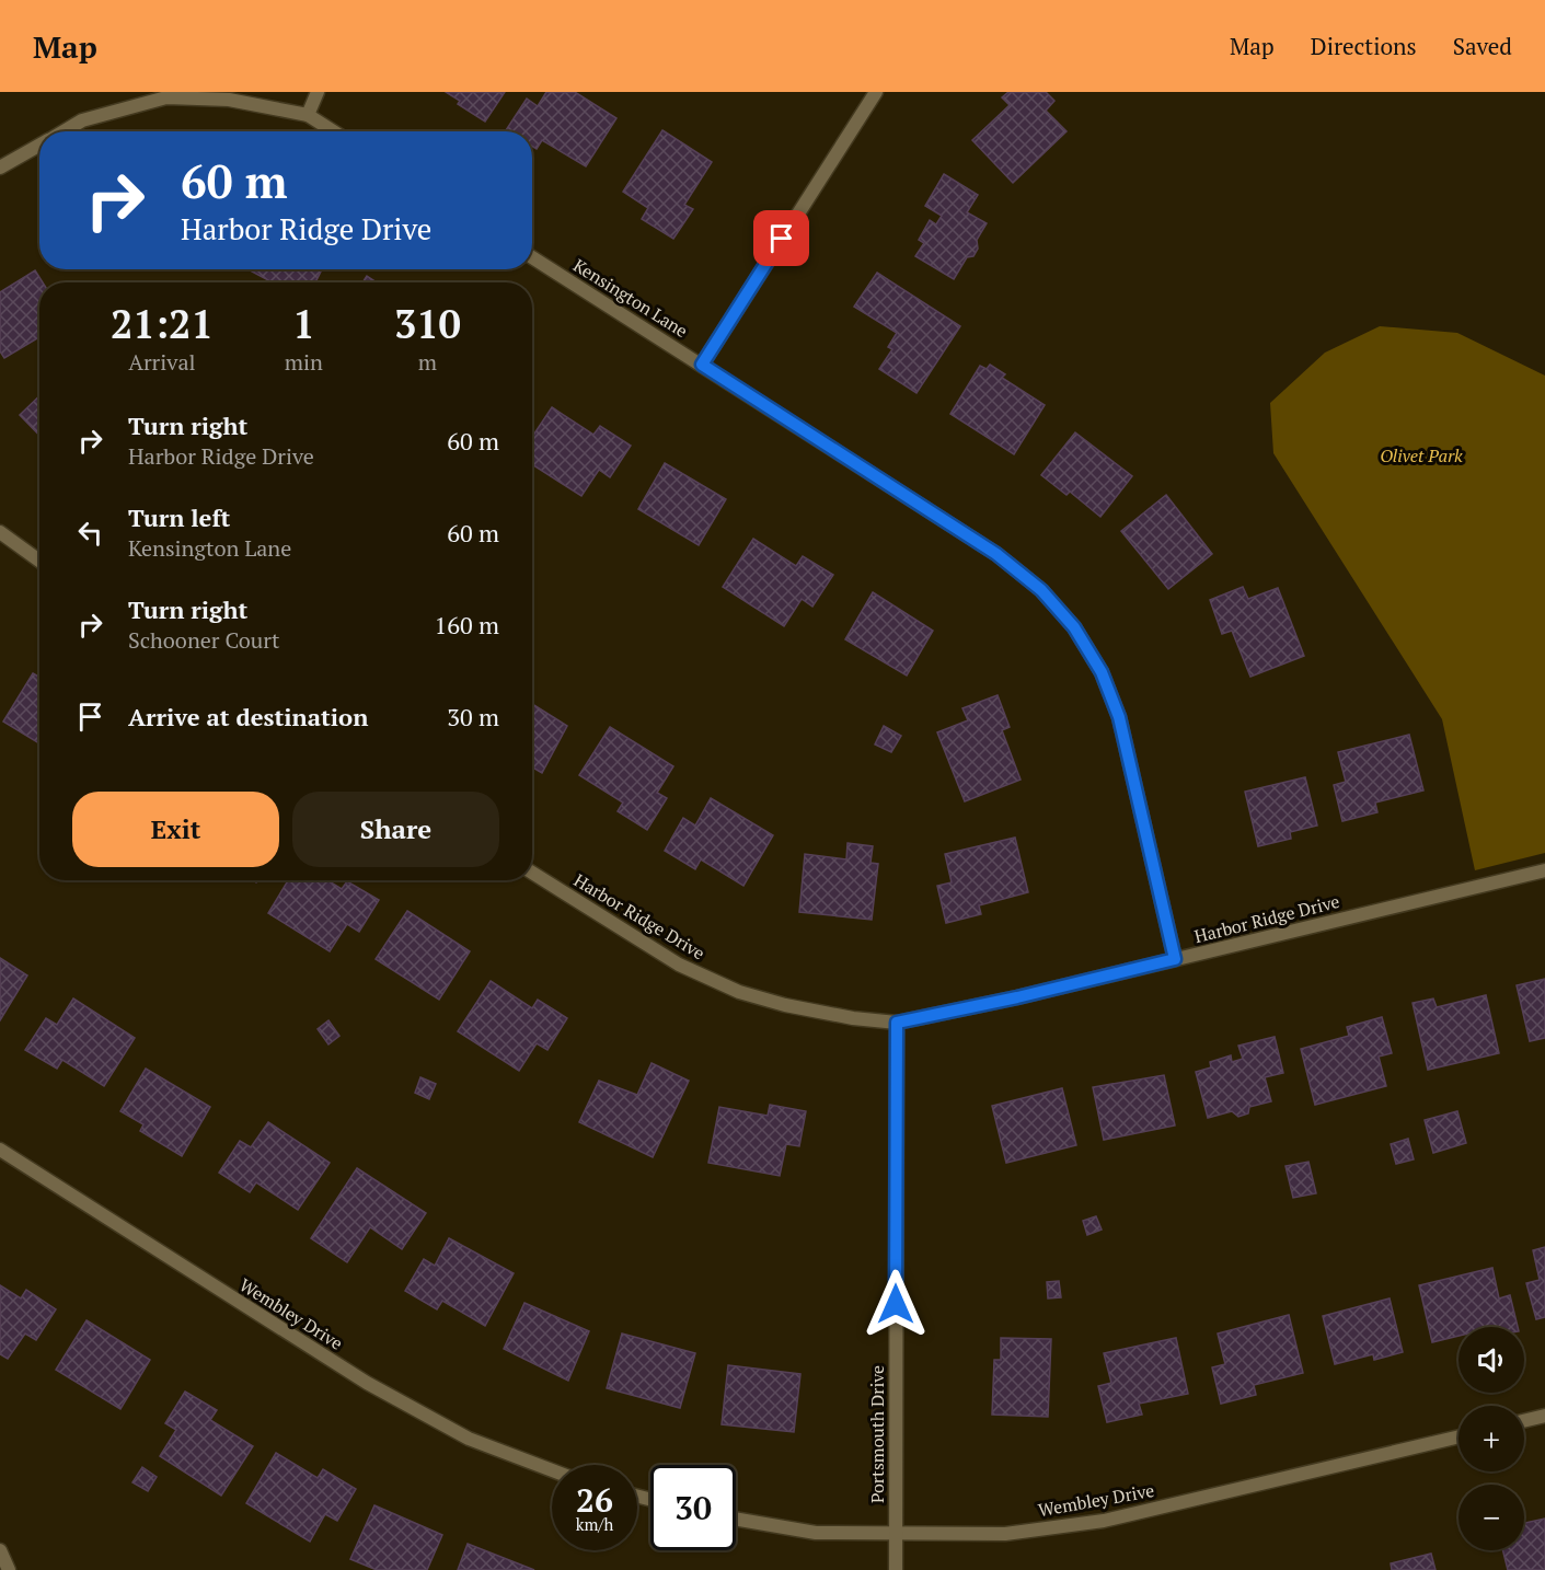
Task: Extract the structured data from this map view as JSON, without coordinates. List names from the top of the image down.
{
  "streets": {
    "street": [
      "Kensington Lane",
      "Harbor Ridge Drive",
      "Wembley Drive",
      "Portsmouth Drive"
    ]
  },
  "crossings": [
    ["Kensington Lane", "Harbor Ridge Drive"],
    ["Harbor Ridge Drive", "Portsmouth Drive"],
    ["Wembley Drive", "Portsmouth Drive"]
  ],
  "parks": ["Olivet Park"],
  "page": {
    "header": "Map",
    "nav": ["Map", "Directions", "Saved"],
    "turn": ["60 m", "Harbor Ridge Drive"],
    "eta": [
      "21:21",
      "Arrival",
      "1",
      "min",
      "310",
      "m"
    ],
    "list": [
      {
        "name": "Turn right",
        "note": "Harbor Ridge Drive",
        "value": "60 m"
      },
      {
        "name": "Turn left",
        "note": "Kensington Lane",
        "value": "60 m"
      },
      {
        "name": "Turn right",
        "note": "Schooner Court",
        "value": "160 m"
      },
      {
        "name": "Arrive at destination",
        "value": "30 m"
      }
    ],
    "buttons": ["Exit", "Share"],
    "map_buttons": ["+", "−"],
    "speed": "26 km/h",
    "limit": "30"
  }
}
